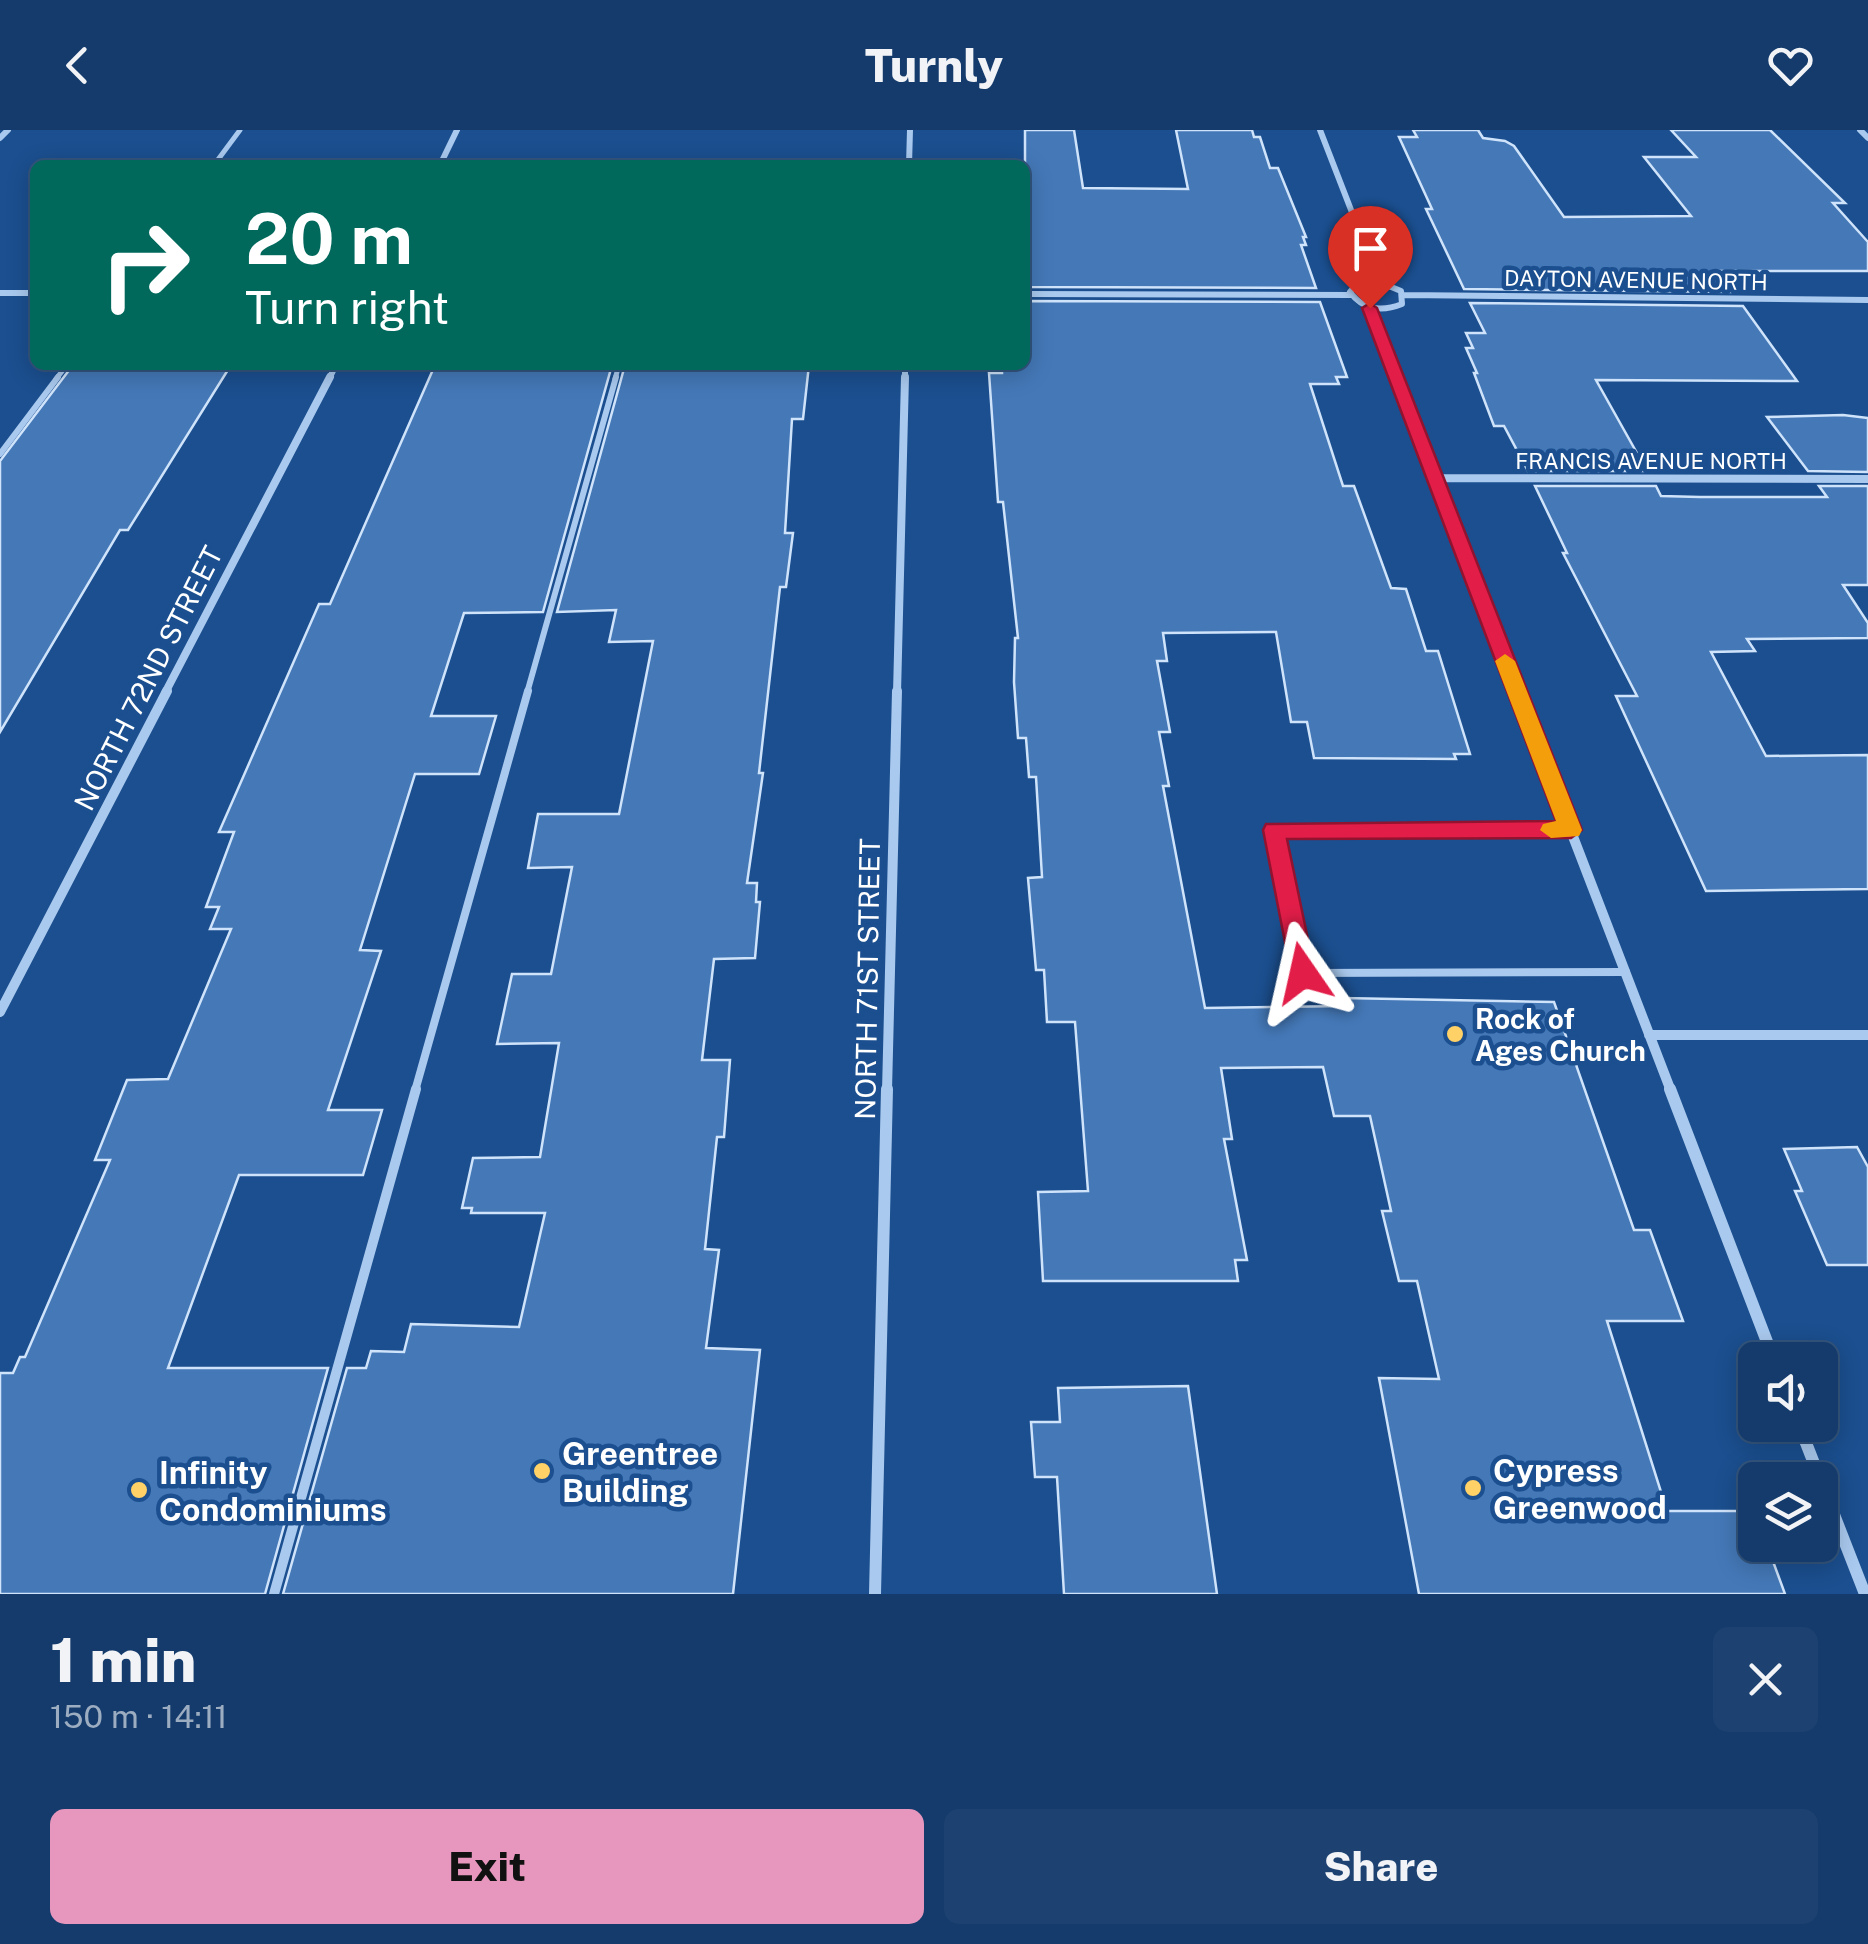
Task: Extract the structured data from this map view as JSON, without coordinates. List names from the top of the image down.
{
  "streets": {
    "street": [
      "DAYTON AVENUE NORTH",
      "FRANCIS AVENUE NORTH",
      "NORTH 72ND STREET",
      "NORTH 71ST STREET"
    ]
  },
  "places": [
    "Rock of Ages Church",
    "Greentree Building",
    "Cypress Greenwood",
    "Infinity Condominiums"
  ],
  "page": {
    "header": "Turnly",
    "turn": ["20 m", "Turn right"],
    "heading": ["1 min", "150 m · 14:11"],
    "buttons": ["Exit", "Share"]
  }
}
